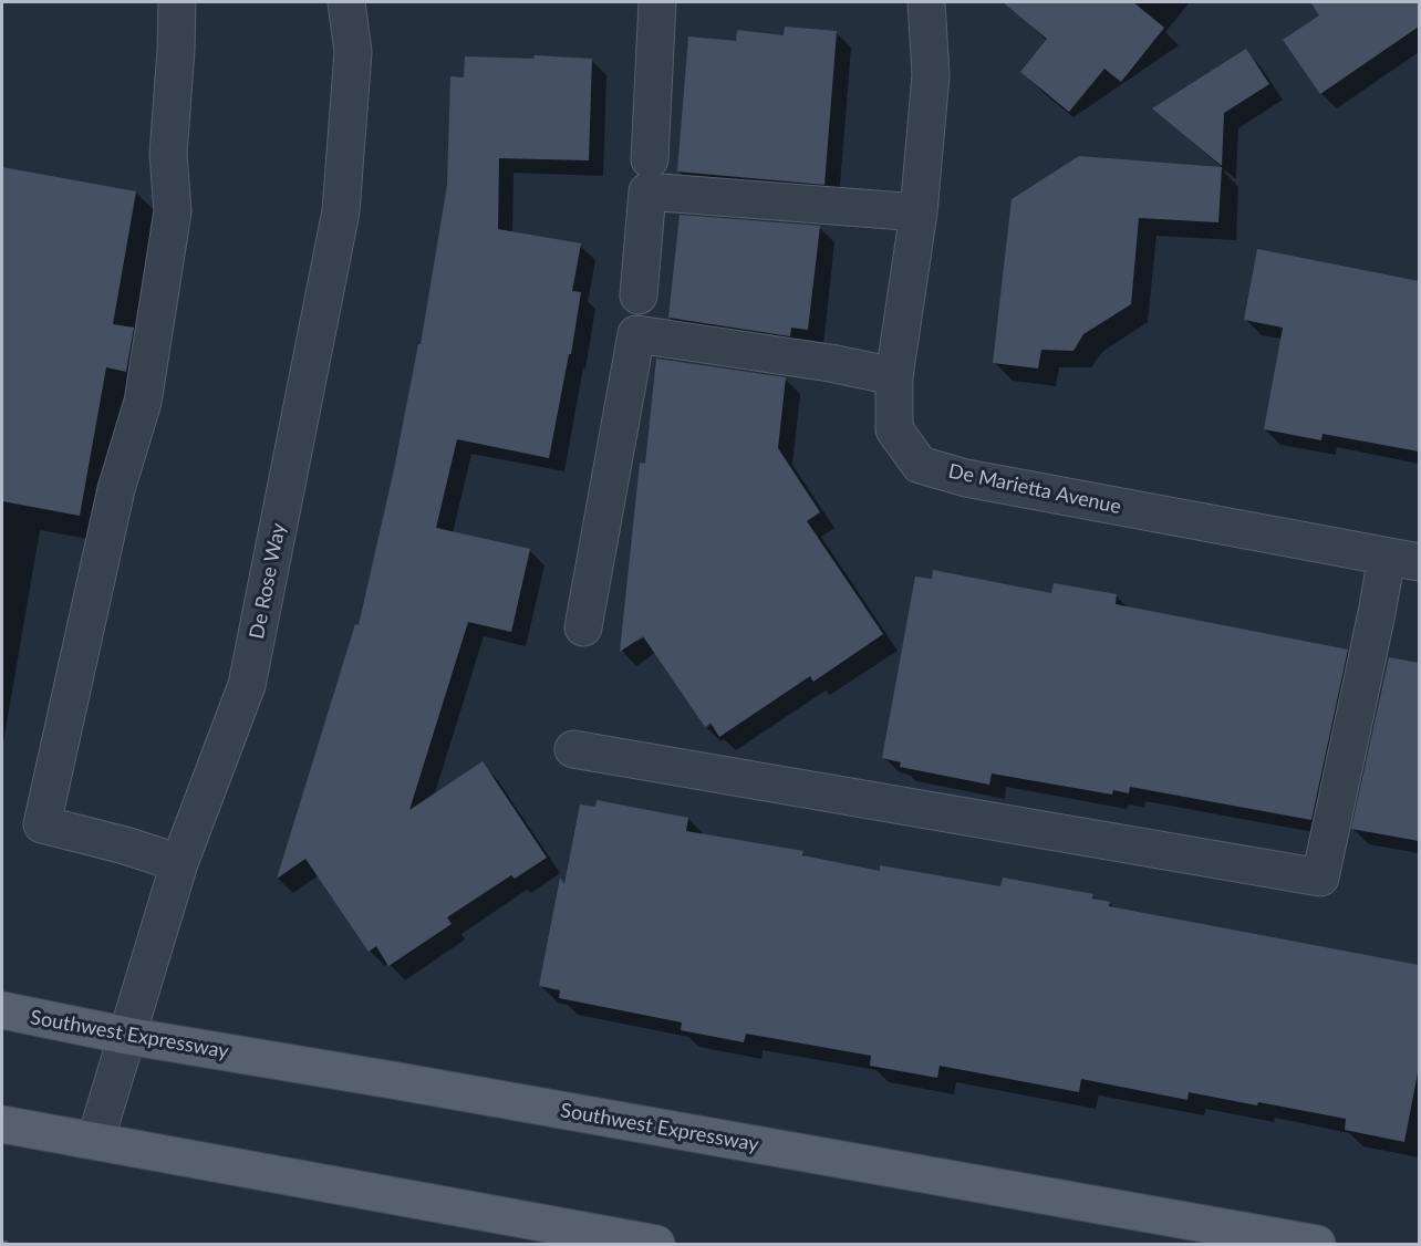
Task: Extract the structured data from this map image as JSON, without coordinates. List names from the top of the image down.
{
  "streets": {
    "main road": ["Southwest Expressway"],
    "street": ["De Marietta Avenue", "De Rose Way"]
  },
  "crossings": [
    ["De Rose Way", "Southwest Expressway"]
  ]
}
